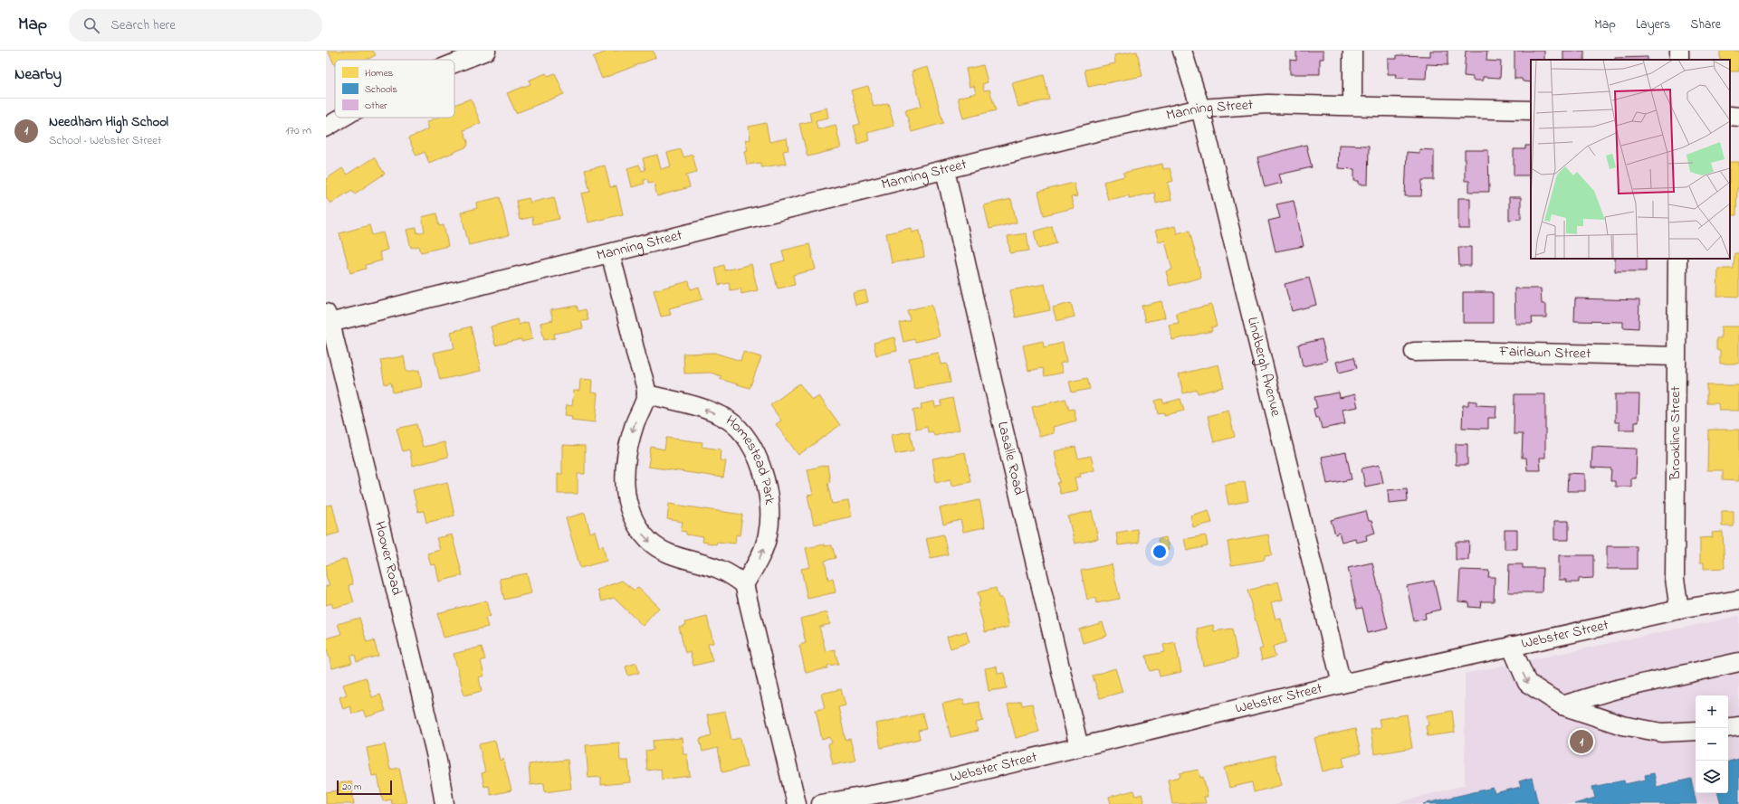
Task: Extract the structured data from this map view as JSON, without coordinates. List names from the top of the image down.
{
  "streets": {
    "street": [
      "Manning Street",
      "Fairlawn Street",
      "Lindbergh Avenue",
      "Brookline Street",
      "Lasalle Road",
      "Homestead Park",
      "Hoover Road",
      "Webster Street"
    ]
  },
  "crossings": [
    ["Manning Street", "Lindbergh Avenue"],
    ["Manning Street", "Lasalle Road"],
    ["Manning Street", "Hoover Road"],
    ["Fairlawn Street", "Brookline Street"],
    ["Lindbergh Avenue", "Webster Street"],
    ["Brookline Street", "Webster Street"],
    ["Lasalle Road", "Webster Street"]
  ],
  "legend": ["Homes", "Schools", "Other"],
  "scale_bar": "20 m",
  "page": {
    "header": "Map",
    "search": "Search here",
    "nav": ["Map", "Layers", "Share"],
    "heading": "Nearby",
    "list": [
      {
        "mark": "1",
        "name": "Needham High School",
        "note": "School · Webster Street",
        "value": "170 m"
      }
    ],
    "map_buttons": ["+", "−"],
    "pins": "1",
    "scale": "20 m"
  }
}
